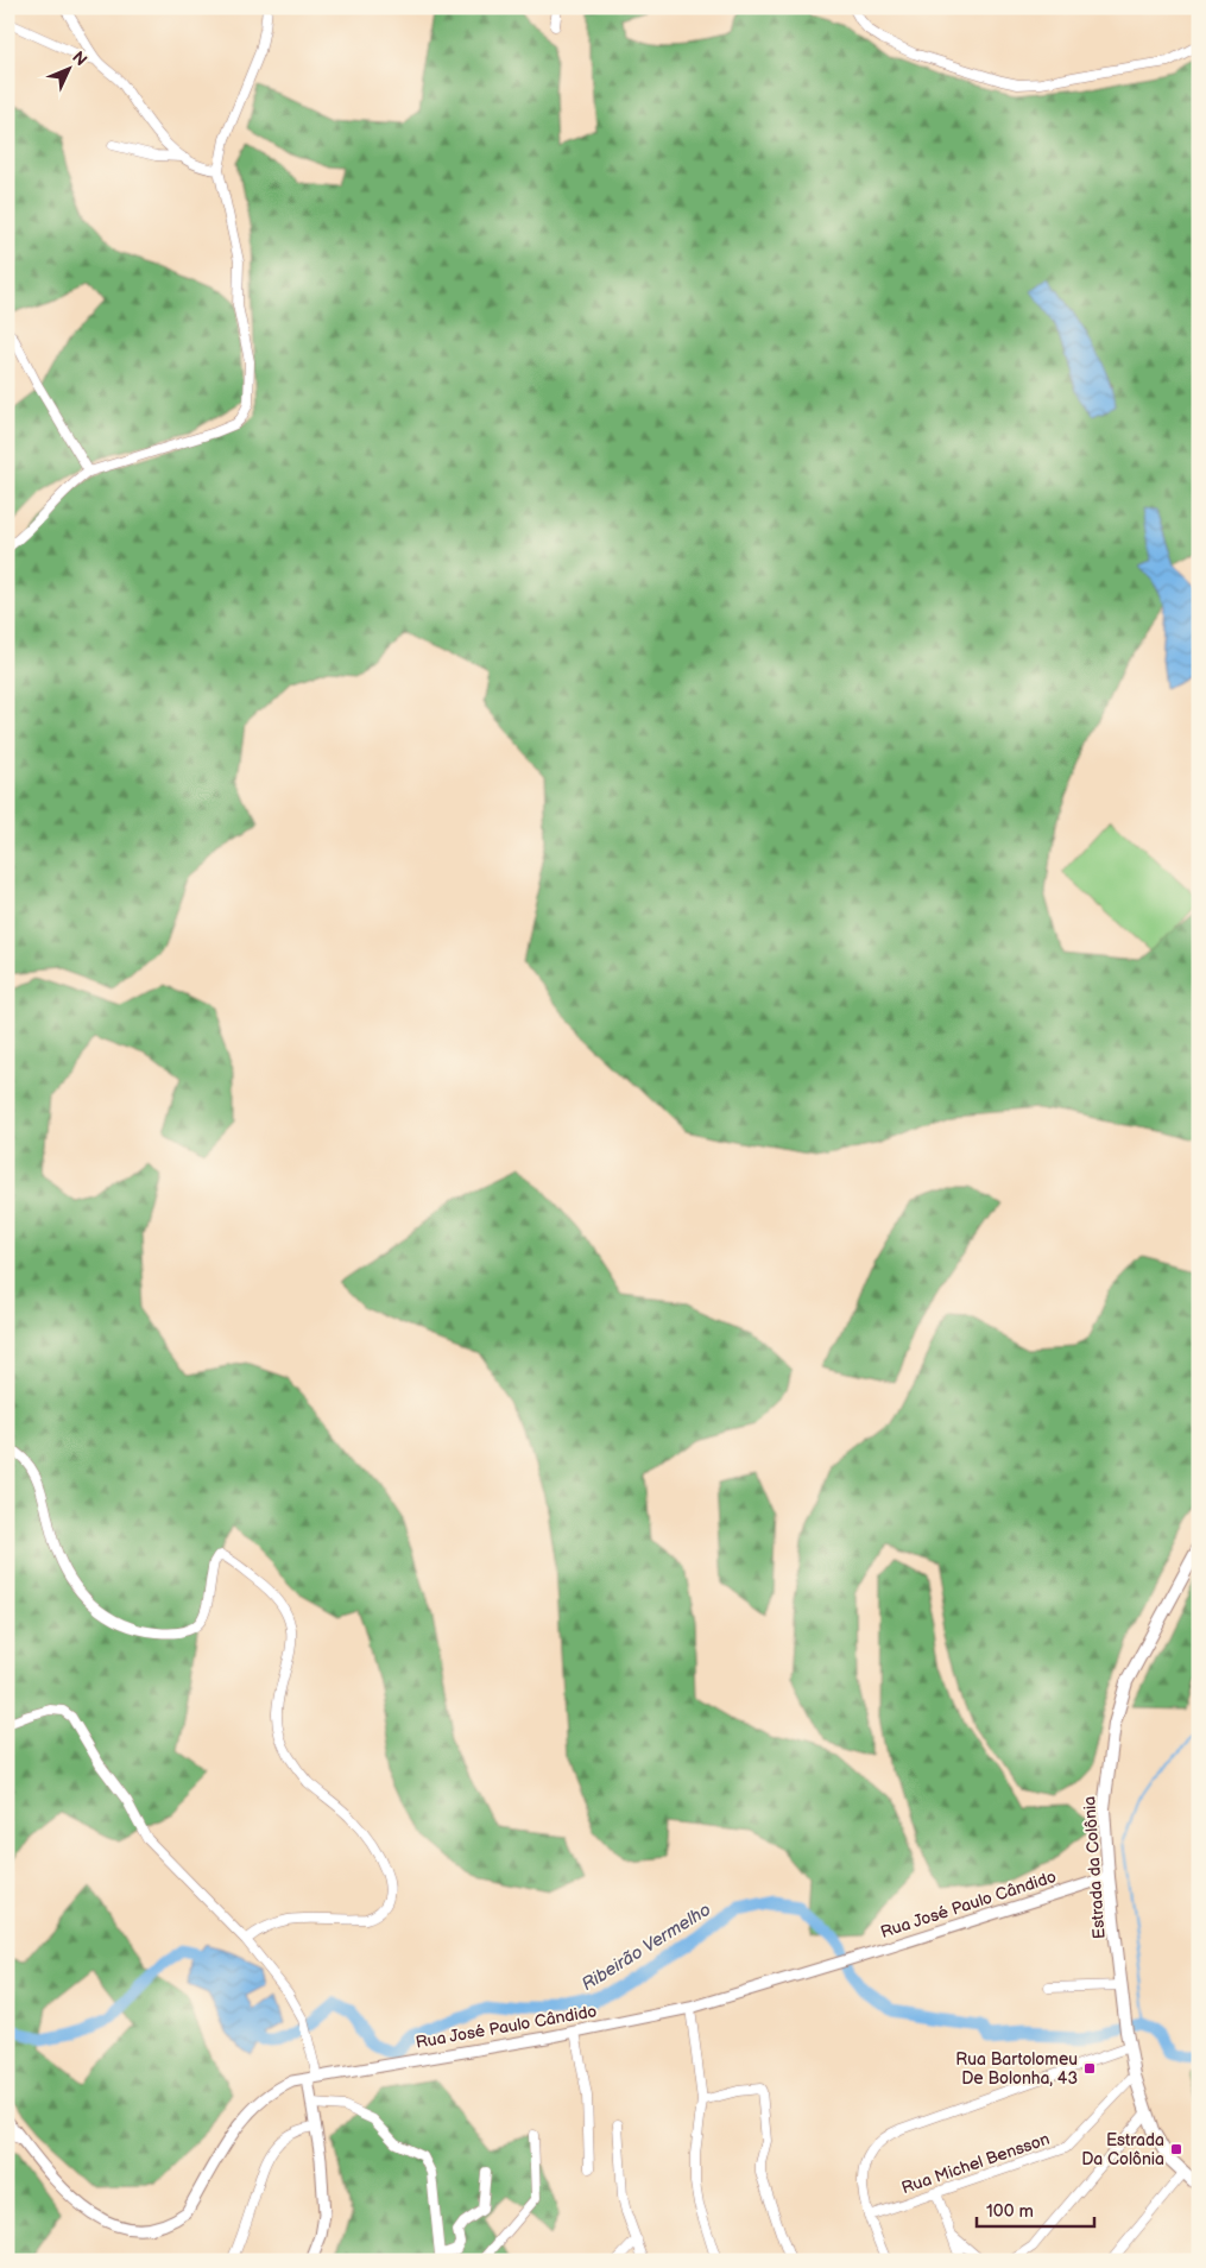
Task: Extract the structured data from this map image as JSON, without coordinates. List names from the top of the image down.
{
  "streets": {
    "main road": ["Estrada da Colônia"],
    "street": ["Rua José Paulo Cândido", "Rua Michel Bensson"]
  },
  "crossings": [
    ["Estrada da Colônia", "Rua José Paulo Cândido"],
    ["Estrada da Colônia", "Rua Michel Bensson"]
  ],
  "water": ["Ribeirão Vermelho"],
  "places": {
    "transit": ["Rua Bartolomeu De Bolonha, 43", "Estrada Da Colônia"]
  },
  "scale_bar": "100 m",
  "north": "top right"
}
